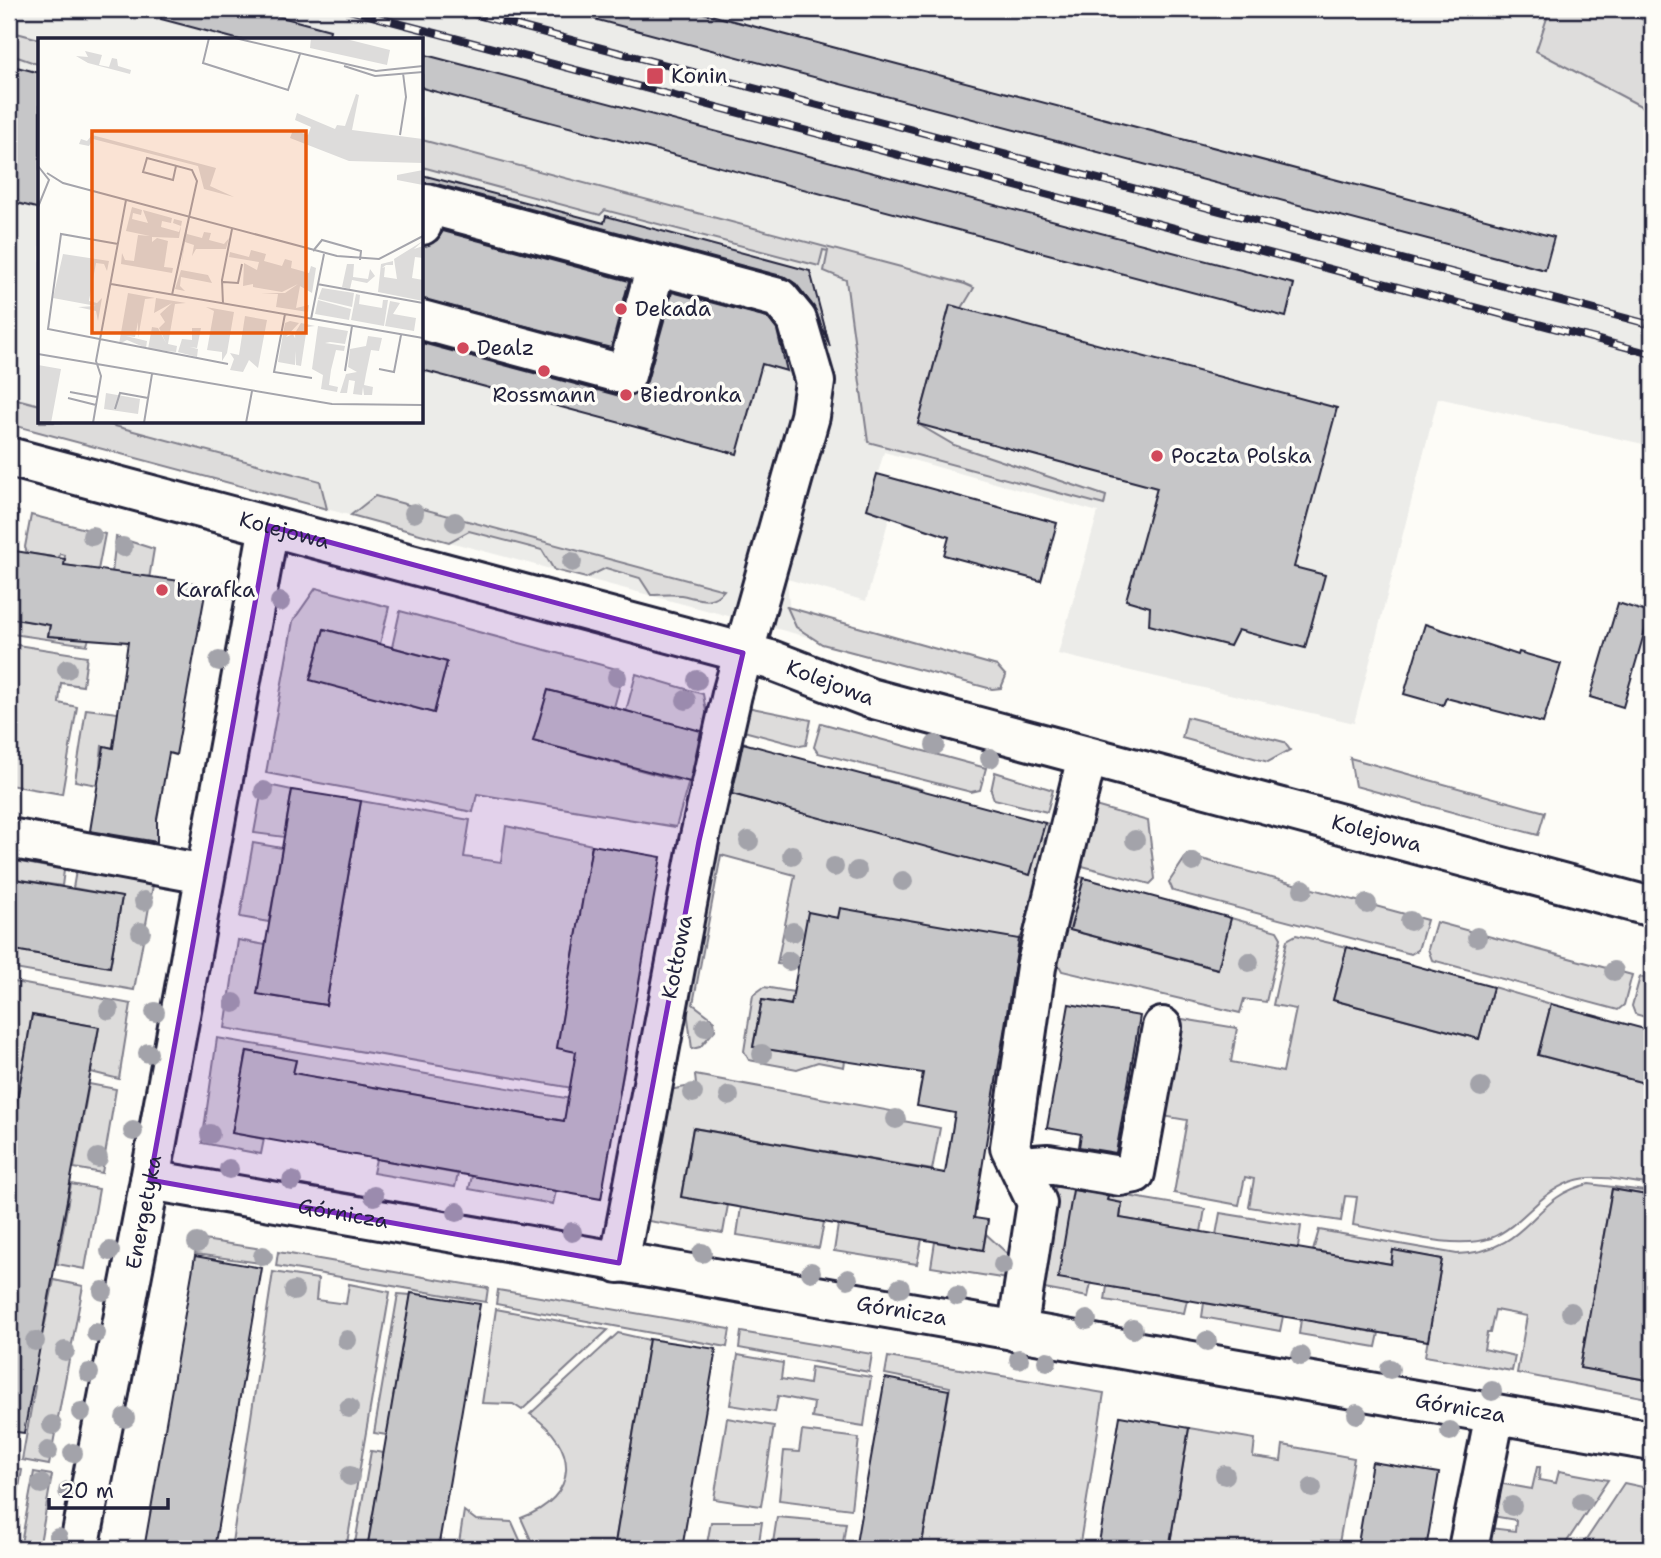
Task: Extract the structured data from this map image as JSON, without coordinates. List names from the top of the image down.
{
  "streets": {
    "street": [
      "Kolejowa",
      "Kotłowa",
      "Energetyka",
      "Górnicza"
    ]
  },
  "crossings": [
    ["Kolejowa", "Kotłowa"],
    ["Kolejowa", "Energetyka"],
    ["Kotłowa", "Górnicza"],
    ["Energetyka", "Górnicza"]
  ],
  "places": {
    "transit": ["Konin"],
    "other": [
      "Dekada",
      "Dealz",
      "Rossmann",
      "Biedronka",
      "Poczta Polska",
      "Karafka"
    ]
  },
  "scale_bar": "20 m"
}
